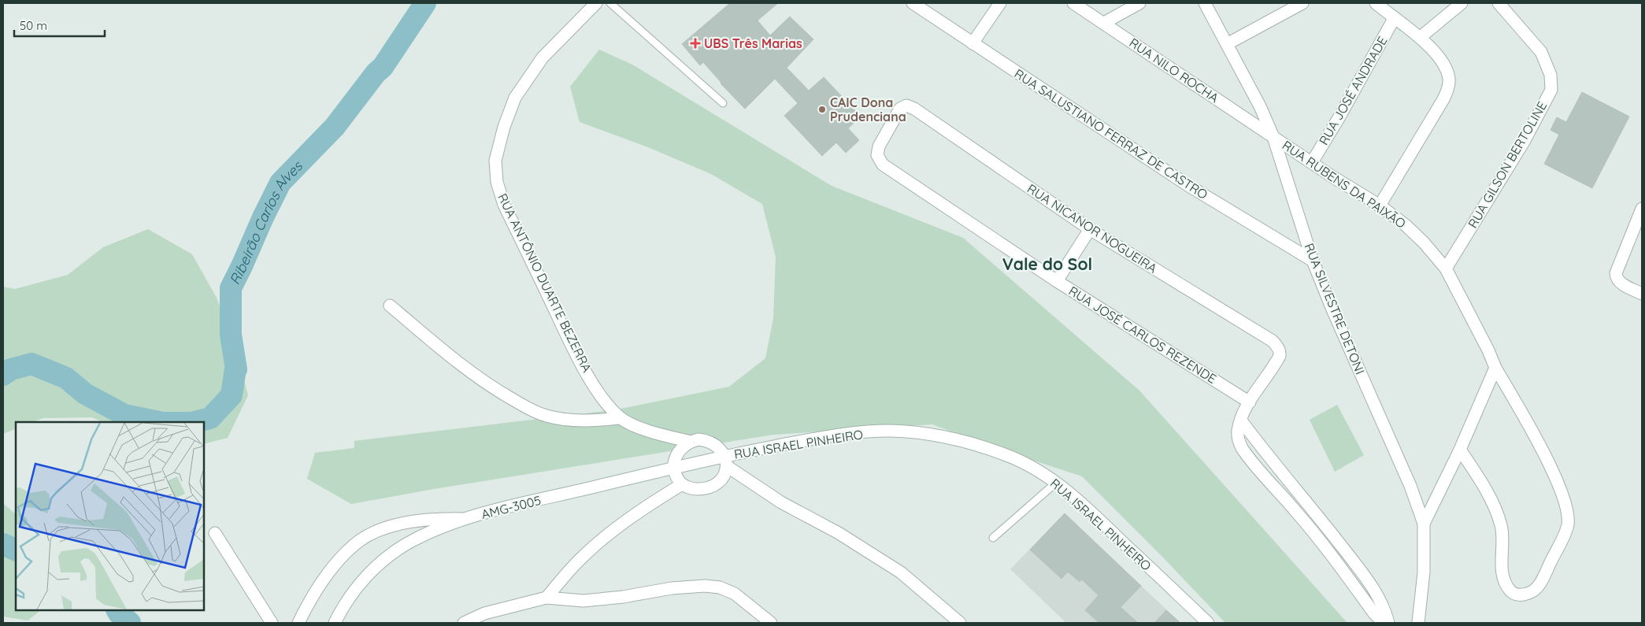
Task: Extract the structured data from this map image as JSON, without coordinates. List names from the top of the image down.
{
  "streets": {
    "street": [
      "RUA NILO ROCHA",
      "RUA JOSÉ ANDRADE",
      "RUA SALUSTIANO FERRAZ DE CASTRO",
      "RUA GILSON BERTOLINE",
      "RUA RUBENS DA PAIXÃO",
      "RUA NICANOR NOGUEIRA",
      "RUA ANTÔNIO DUARTE BEZERRA",
      "RUA SILVESTRE DETONI",
      "RUA JOSÉ CARLOS REZENDE",
      "RUA ISRAEL PINHEIRO",
      "AMG-3005"
    ]
  },
  "crossings": [
    ["RUA NILO ROCHA", "RUA RUBENS DA PAIXÃO"],
    ["RUA NILO ROCHA", "RUA SILVESTRE DETONI"],
    ["RUA JOSÉ ANDRADE", "RUA RUBENS DA PAIXÃO"],
    ["RUA SALUSTIANO FERRAZ DE CASTRO", "RUA SILVESTRE DETONI"],
    ["RUA GILSON BERTOLINE", "RUA RUBENS DA PAIXÃO"],
    ["RUA RUBENS DA PAIXÃO", "RUA SILVESTRE DETONI"],
    ["RUA NICANOR NOGUEIRA", "RUA JOSÉ CARLOS REZENDE"],
    ["RUA ANTÔNIO DUARTE BEZERRA", "RUA ISRAEL PINHEIRO"],
    ["RUA ANTÔNIO DUARTE BEZERRA", "AMG-3005"],
    ["RUA ISRAEL PINHEIRO", "AMG-3005"]
  ],
  "districts": ["Vale do Sol"],
  "water": ["Ribeirão Carlos Alves"],
  "places": {
    "health": ["UBS Três Marias"],
    "other": ["CAIC Dona Prudenciana"]
  },
  "scale_bar": "50 m"
}
